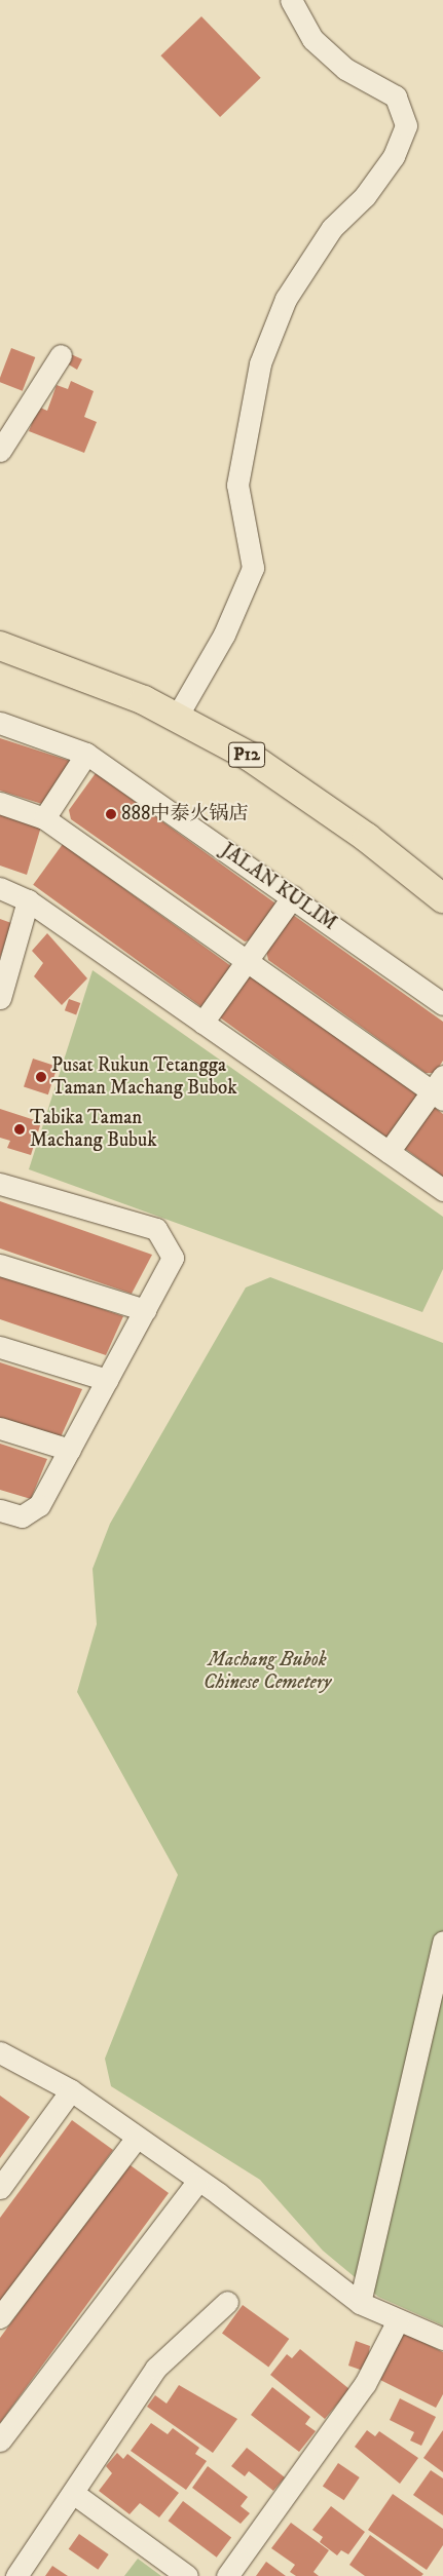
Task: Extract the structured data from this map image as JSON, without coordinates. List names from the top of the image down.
{
  "streets": {
    "main road": ["P12"],
    "street": ["JALAN KULIM"]
  },
  "parks": ["Machang Bubok Chinese Cemetery"],
  "places": ["888中泰火锅店", "Pusat Rukun Tetangga Taman Machang Bubok", "Tabika Taman Machang Bubuk"]
}
